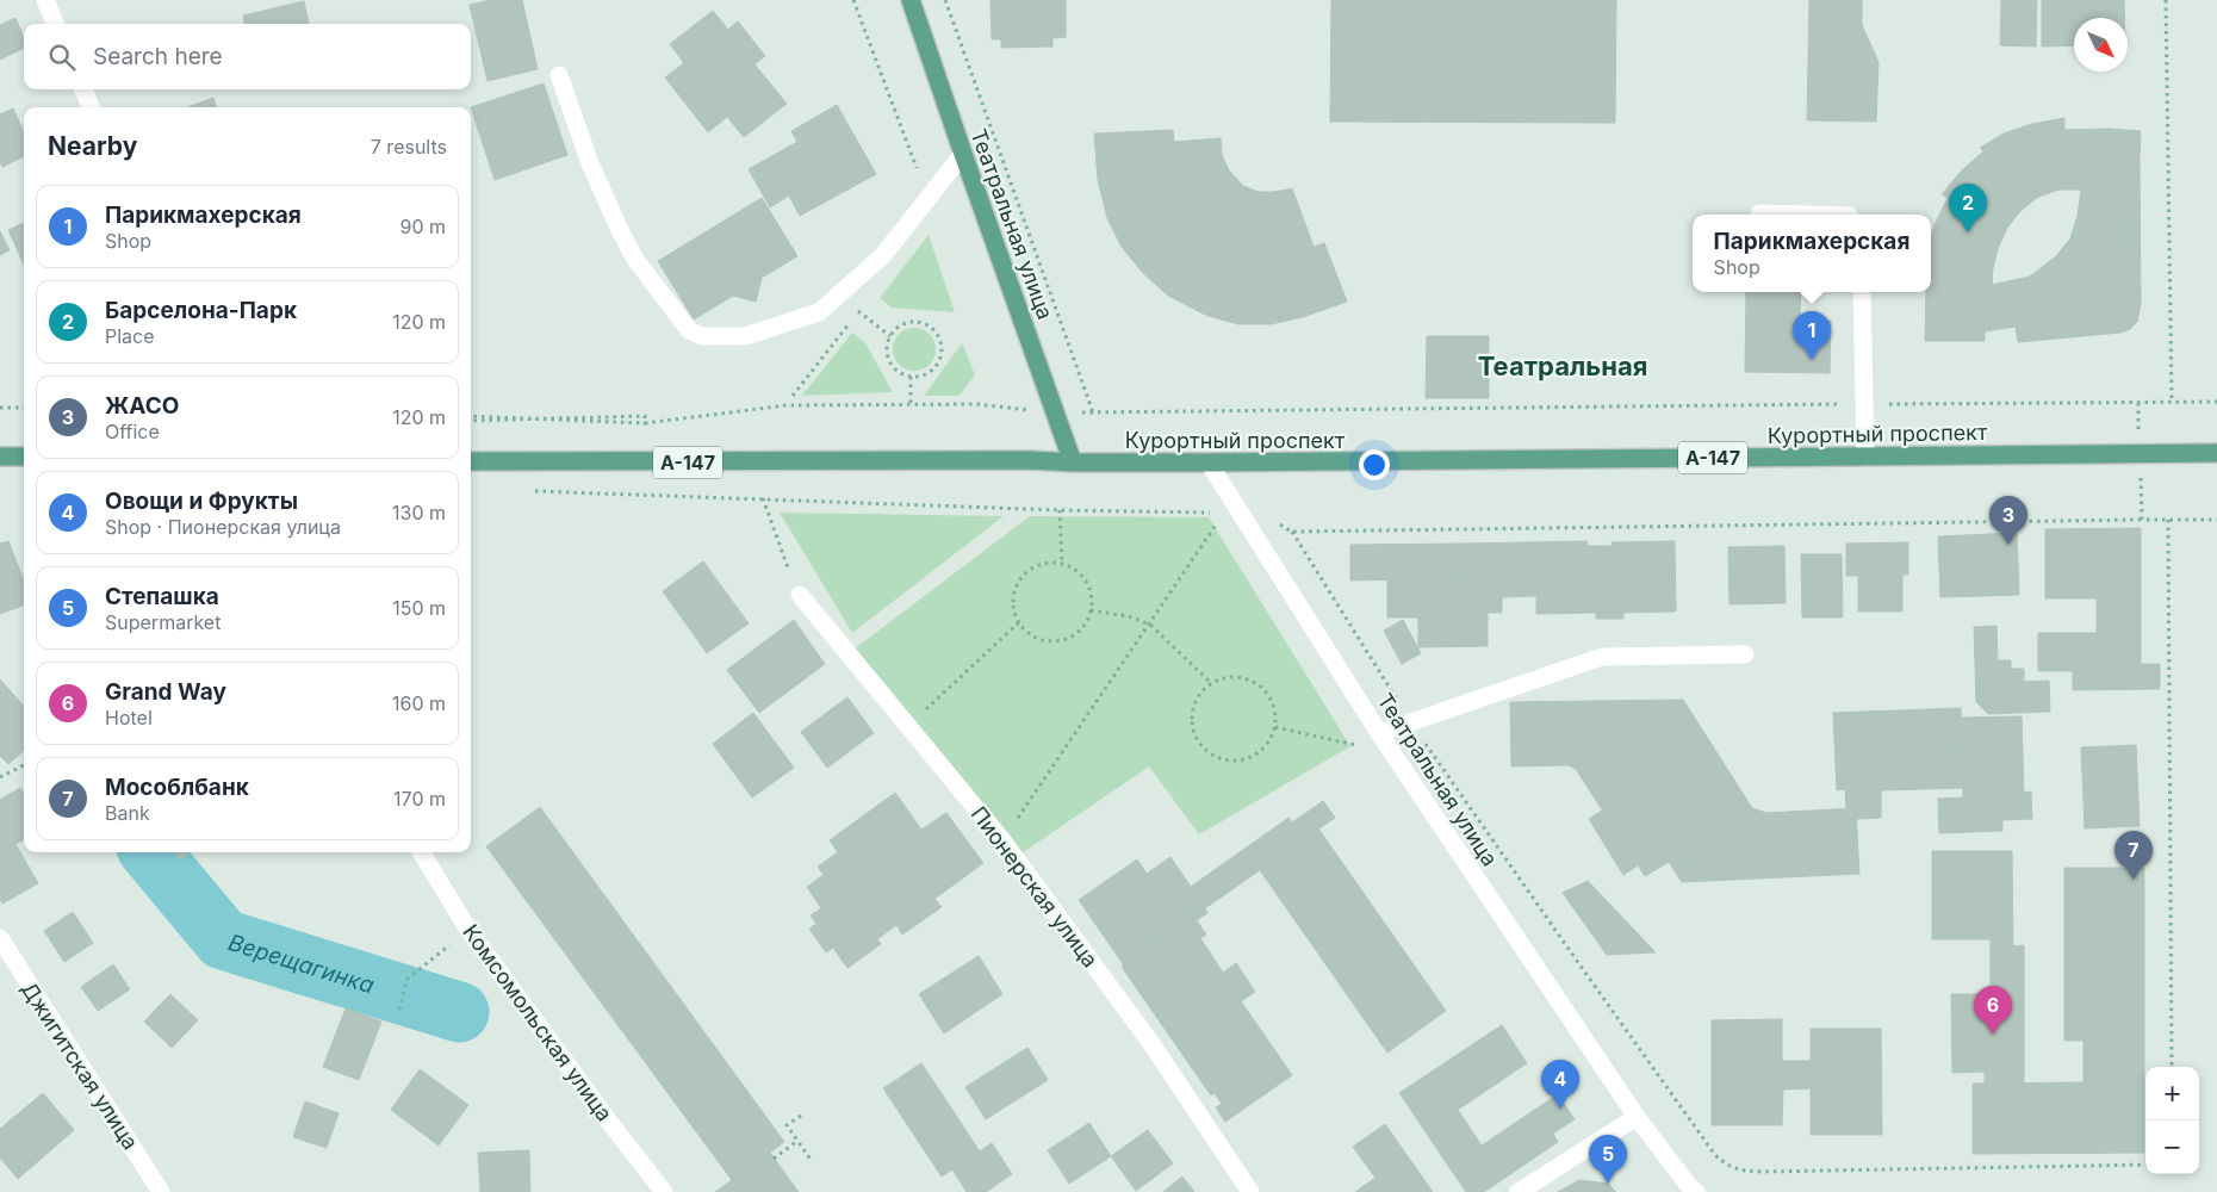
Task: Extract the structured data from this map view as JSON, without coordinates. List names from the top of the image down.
{
  "streets": {
    "main road": ["Театральная улица", "Курортный проспект", "А-147"],
    "street": ["Пионерская улица", "Комсомольская улица", "Джигитская улица"]
  },
  "crossings": [
    ["Театральная улица", "Курортный проспект"]
  ],
  "districts": ["Театральная"],
  "water": ["Верещагинка"],
  "north": "bottom right",
  "page": {
    "search": "Search here",
    "heading": ["Nearby", "7 results"],
    "pins": [
      "2",
      "1",
      "3",
      "7",
      "6",
      "4",
      "5"
    ],
    "list": [
      {
        "mark": "1",
        "name": "Парикмахерская",
        "note": "Shop",
        "value": "90 m"
      },
      {
        "mark": "2",
        "name": "Барселона-Парк",
        "note": "Place",
        "value": "120 m"
      },
      {
        "mark": "3",
        "name": "ЖАСО",
        "note": "Office",
        "value": "120 m"
      },
      {
        "mark": "4",
        "name": "Овощи и Фрукты",
        "note": "Shop · Пионерская улица",
        "value": "130 m"
      },
      {
        "mark": "5",
        "name": "Степашка",
        "note": "Supermarket",
        "value": "150 m"
      },
      {
        "mark": "6",
        "name": "Grand Way",
        "note": "Hotel",
        "value": "160 m"
      },
      {
        "mark": "7",
        "name": "Мособлбанк",
        "note": "Bank",
        "value": "170 m"
      }
    ],
    "popup": ["Парикмахерская", "Shop"],
    "map_buttons": ["+", "−"]
  }
}
